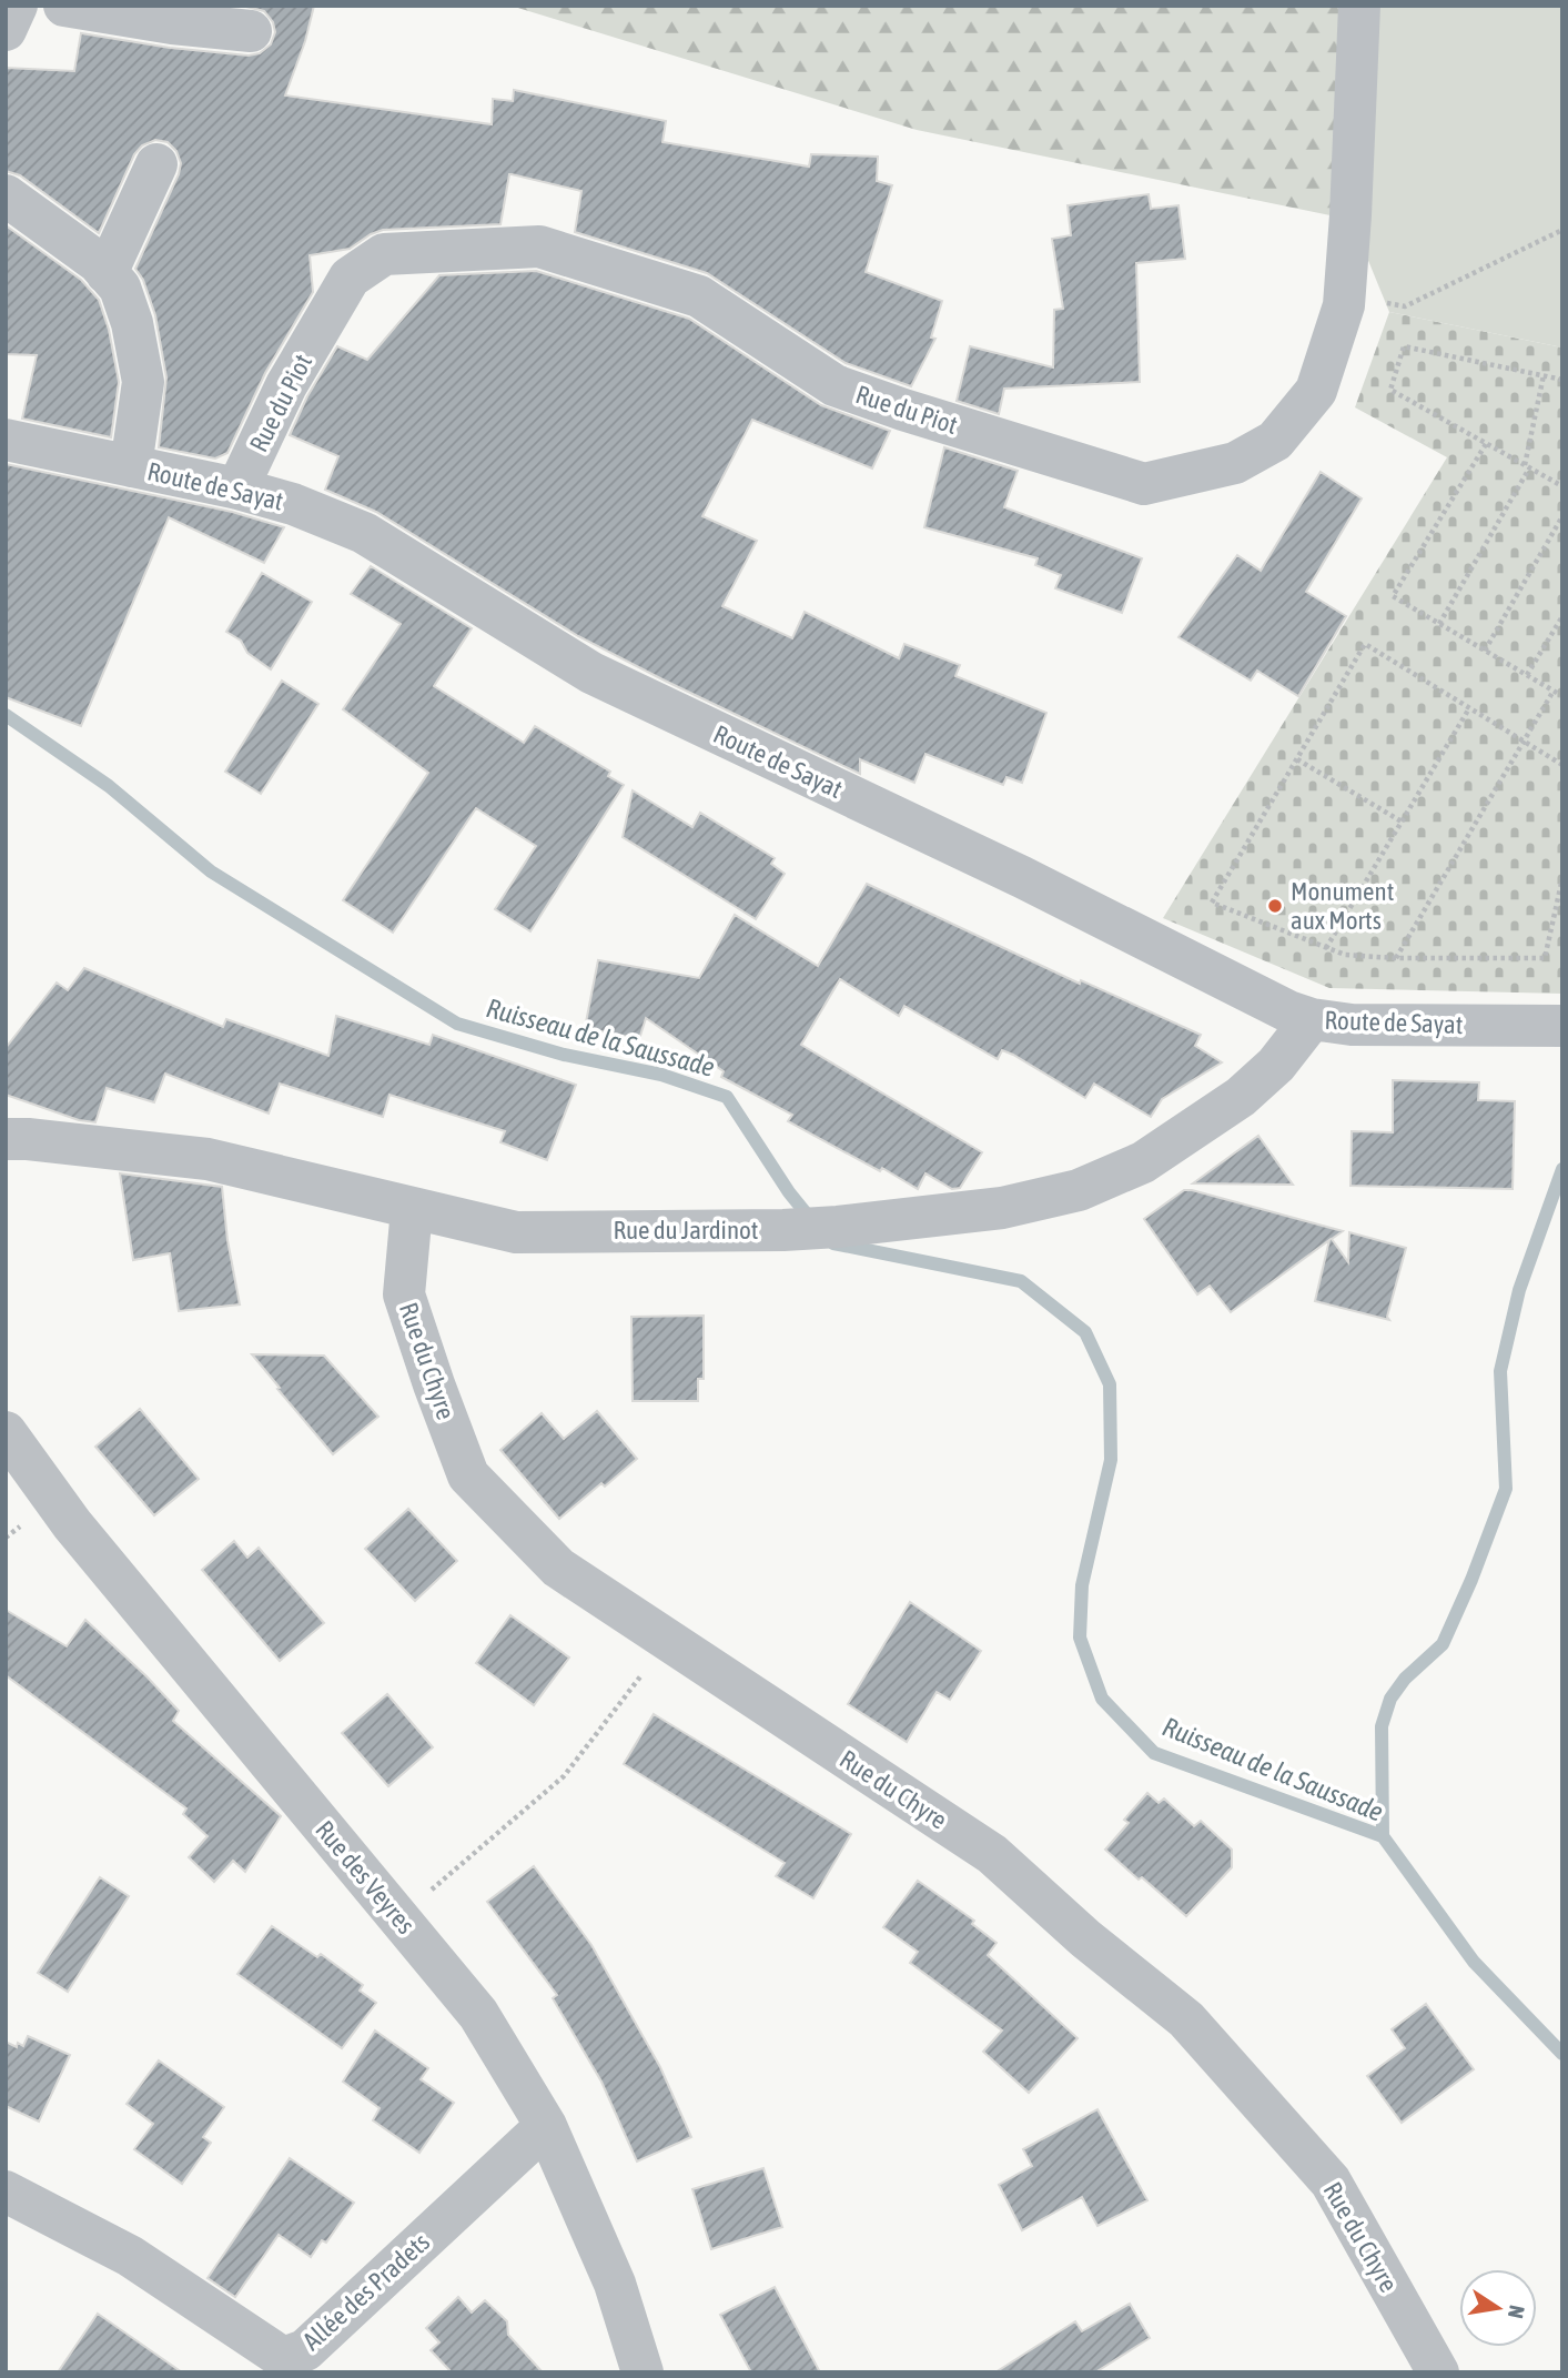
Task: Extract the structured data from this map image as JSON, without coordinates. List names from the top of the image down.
{
  "streets": {
    "street": [
      "Rue du Piot",
      "Route de Sayat",
      "Rue du Jardinot",
      "Rue du Chyre",
      "Rue des Veyres",
      "Allée des Pradets"
    ]
  },
  "crossings": [
    ["Rue du Piot", "Route de Sayat"],
    ["Route de Sayat", "Rue du Jardinot"],
    ["Rue du Jardinot", "Rue du Chyre"],
    ["Rue des Veyres", "Allée des Pradets"]
  ],
  "water": ["Ruisseau de la Saussade"],
  "places": ["Monument aux Morts"],
  "north": "right"
}
